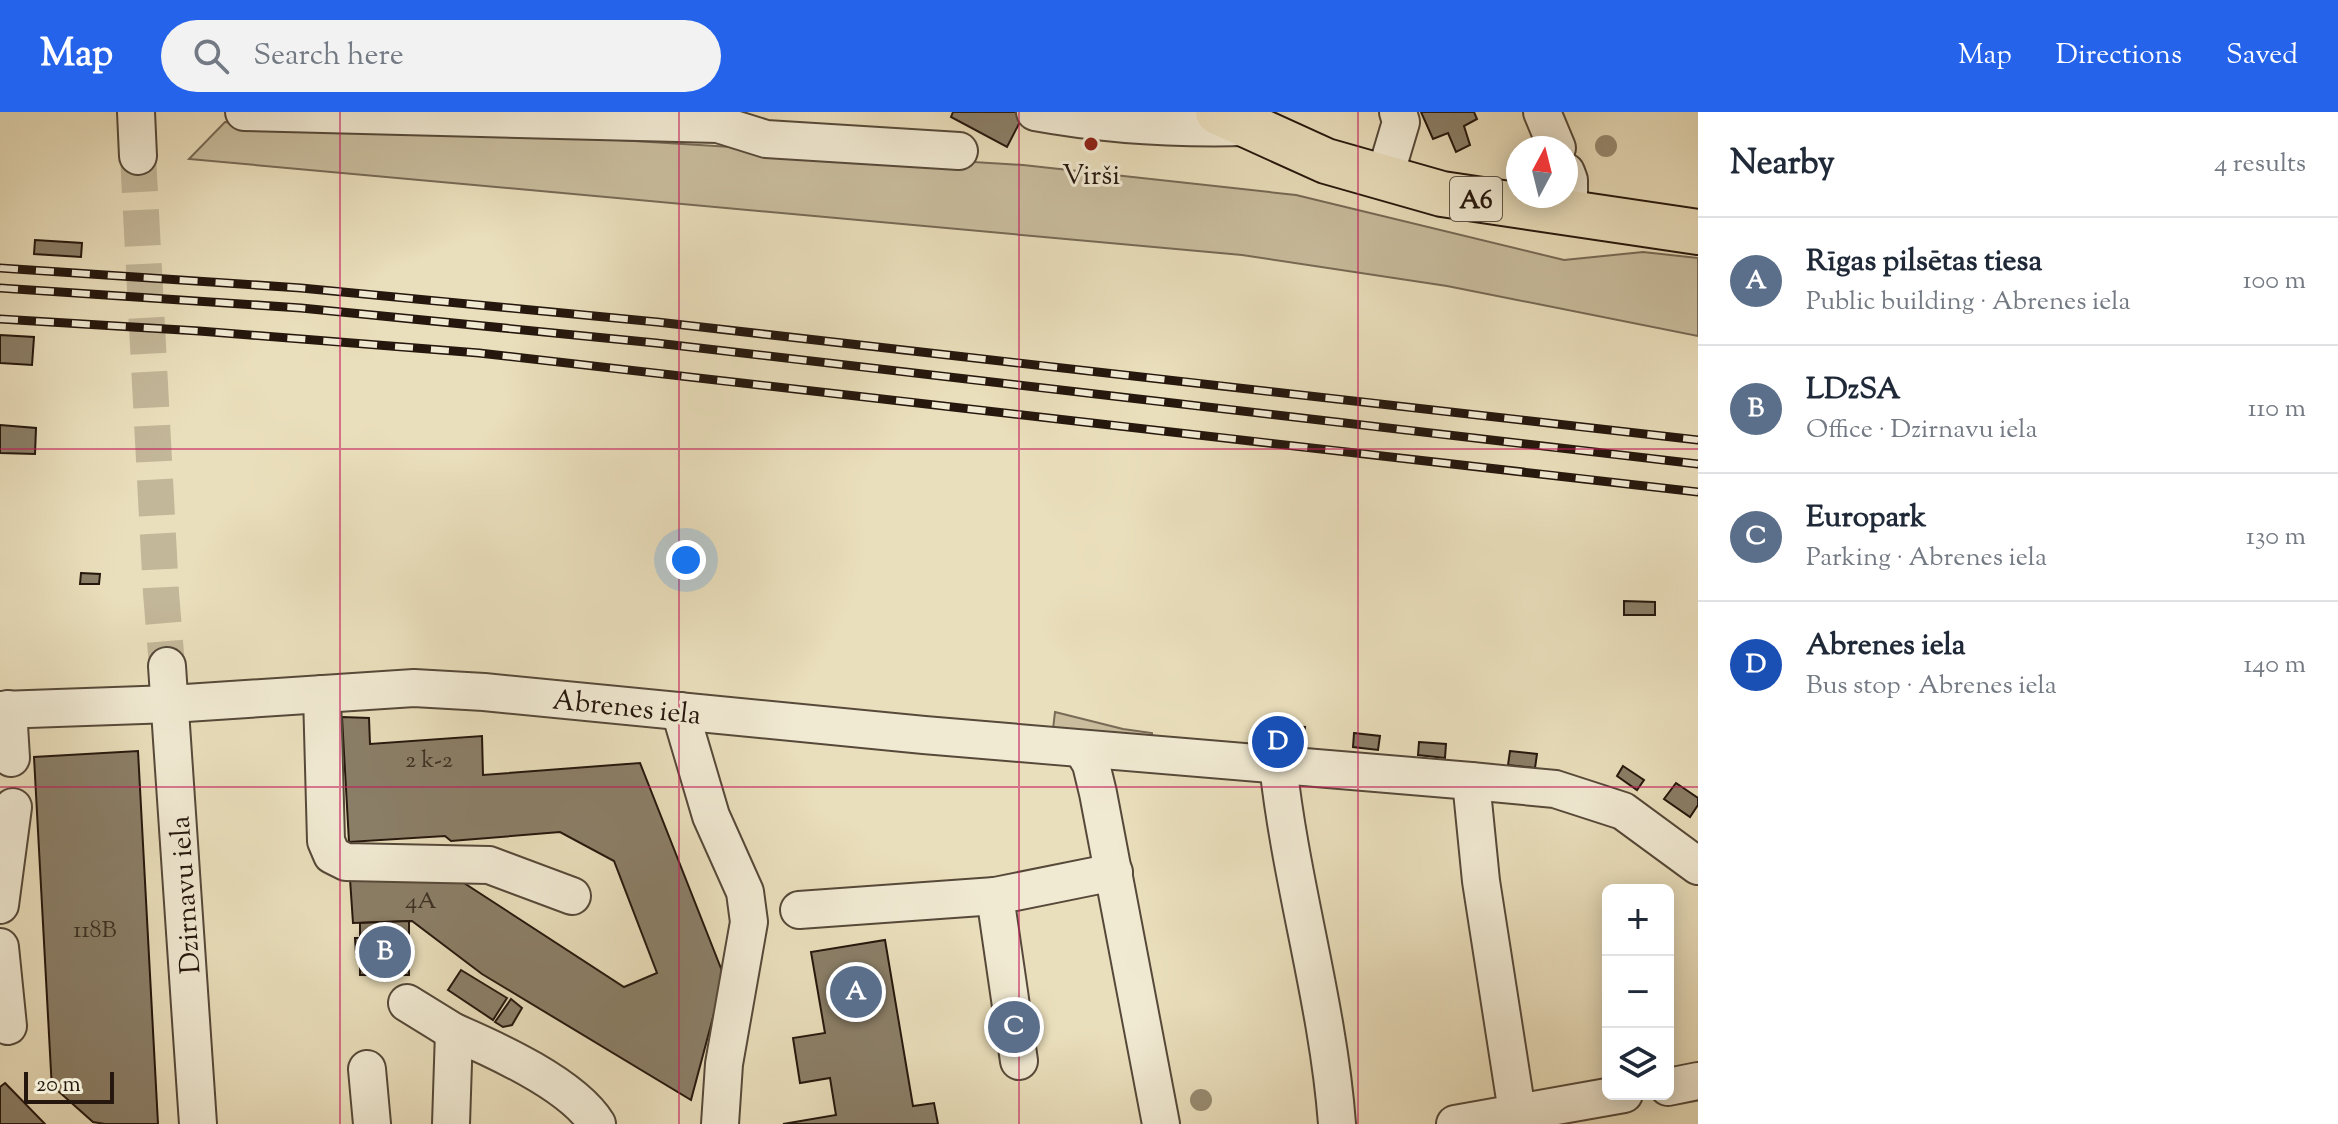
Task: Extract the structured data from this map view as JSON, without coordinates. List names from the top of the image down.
{
  "streets": {
    "highway": ["A6"],
    "street": ["Abrenes iela", "Dzirnavu iela"]
  },
  "crossings": [
    ["Abrenes iela", "Dzirnavu iela"]
  ],
  "places": ["Virši"],
  "house_numbers": ["2 k-2", "4A", "118B"],
  "scale_bar": "20 m",
  "north": "top",
  "page": {
    "header": "Map",
    "search": "Search here",
    "nav": ["Map", "Directions", "Saved"],
    "heading": ["Nearby", "4 results"],
    "list": [
      {
        "mark": "A",
        "name": "Rīgas pilsētas tiesa",
        "note": "Public building · Abrenes iela",
        "value": "100 m"
      },
      {
        "mark": "B",
        "name": "LDzSA",
        "note": "Office · Dzirnavu iela",
        "value": "110 m"
      },
      {
        "mark": "C",
        "name": "Europark",
        "note": "Parking · Abrenes iela",
        "value": "130 m"
      },
      {
        "mark": "D",
        "name": "Abrenes iela",
        "note": "Bus stop · Abrenes iela",
        "value": "140 m"
      }
    ],
    "pins": [
      "D",
      "B",
      "A",
      "C"
    ],
    "map_buttons": ["+", "−"],
    "scale": "20 m"
  }
}
